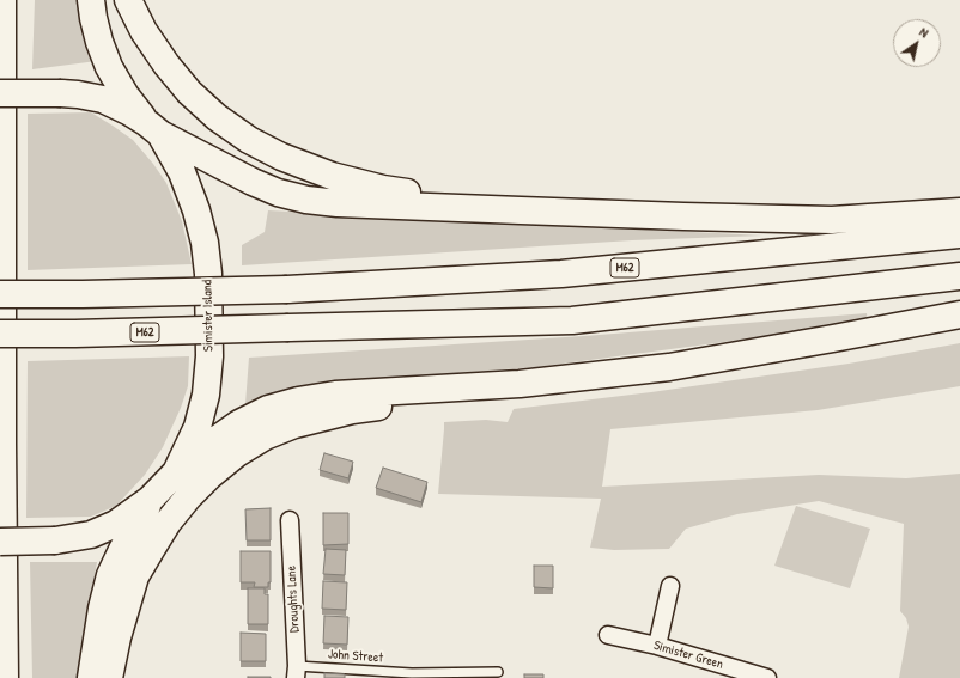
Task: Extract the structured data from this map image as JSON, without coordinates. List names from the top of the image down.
{
  "streets": {
    "highway": ["M62", "Simister Island"],
    "street": ["Droughts Lane", "Simister Green"],
    "lane": ["John Street"]
  },
  "crossings": [
    ["Droughts Lane", "John Street"]
  ],
  "north": "top right"
}
